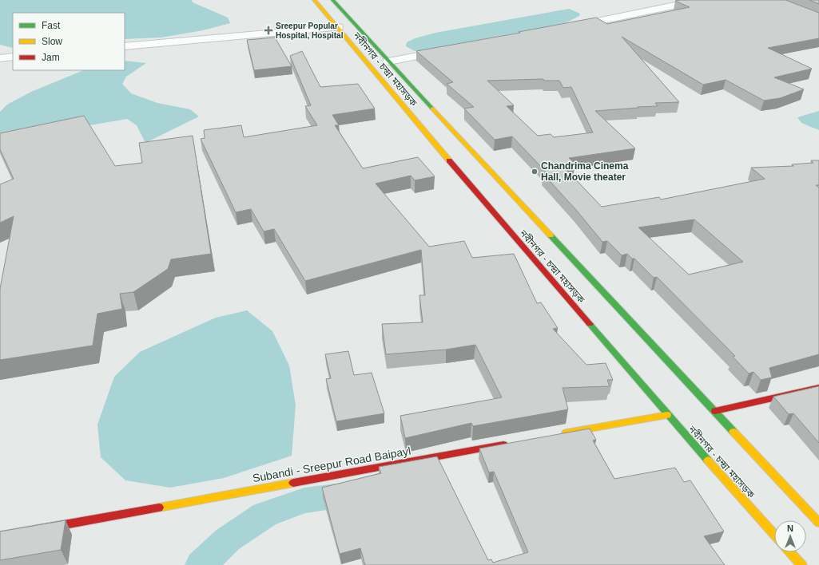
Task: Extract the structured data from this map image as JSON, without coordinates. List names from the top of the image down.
{
  "streets": {
    "main road": ["নবীনগর - চন্দ্রা মহাসড়ক", "Subandi - Sreepur Road Baipayl"]
  },
  "places": {
    "health": ["Sreepur Popular Hospital, Hospital"],
    "other": ["Chandrima Cinema Hall, Movie theater"]
  },
  "legend": ["Fast", "Slow", "Jam"],
  "north": "top"
}
